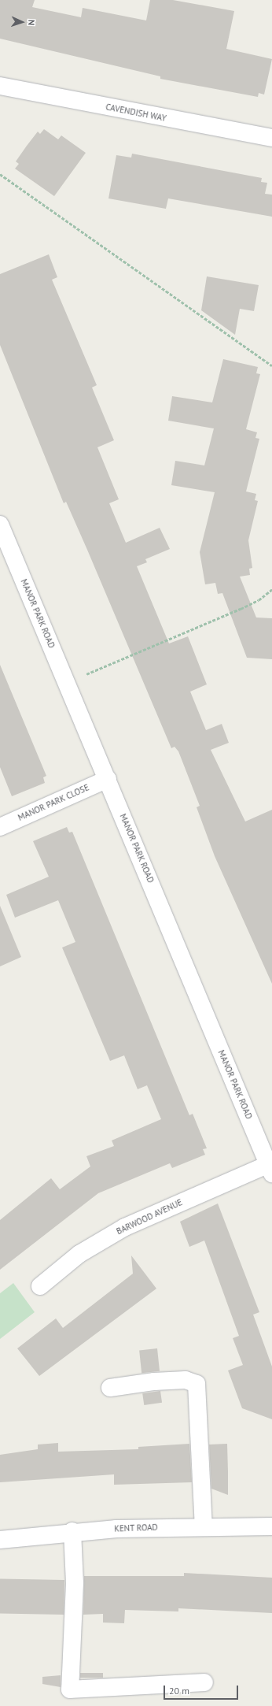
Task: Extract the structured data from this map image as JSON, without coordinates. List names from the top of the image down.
{
  "streets": {
    "street": [
      "CAVENDISH WAY",
      "MANOR PARK ROAD",
      "MANOR PARK CLOSE",
      "BARWOOD AVENUE",
      "KENT ROAD"
    ]
  },
  "crossings": [
    ["MANOR PARK ROAD", "MANOR PARK CLOSE"],
    ["MANOR PARK ROAD", "BARWOOD AVENUE"]
  ],
  "scale_bar": "20 m",
  "north": "right"
}
